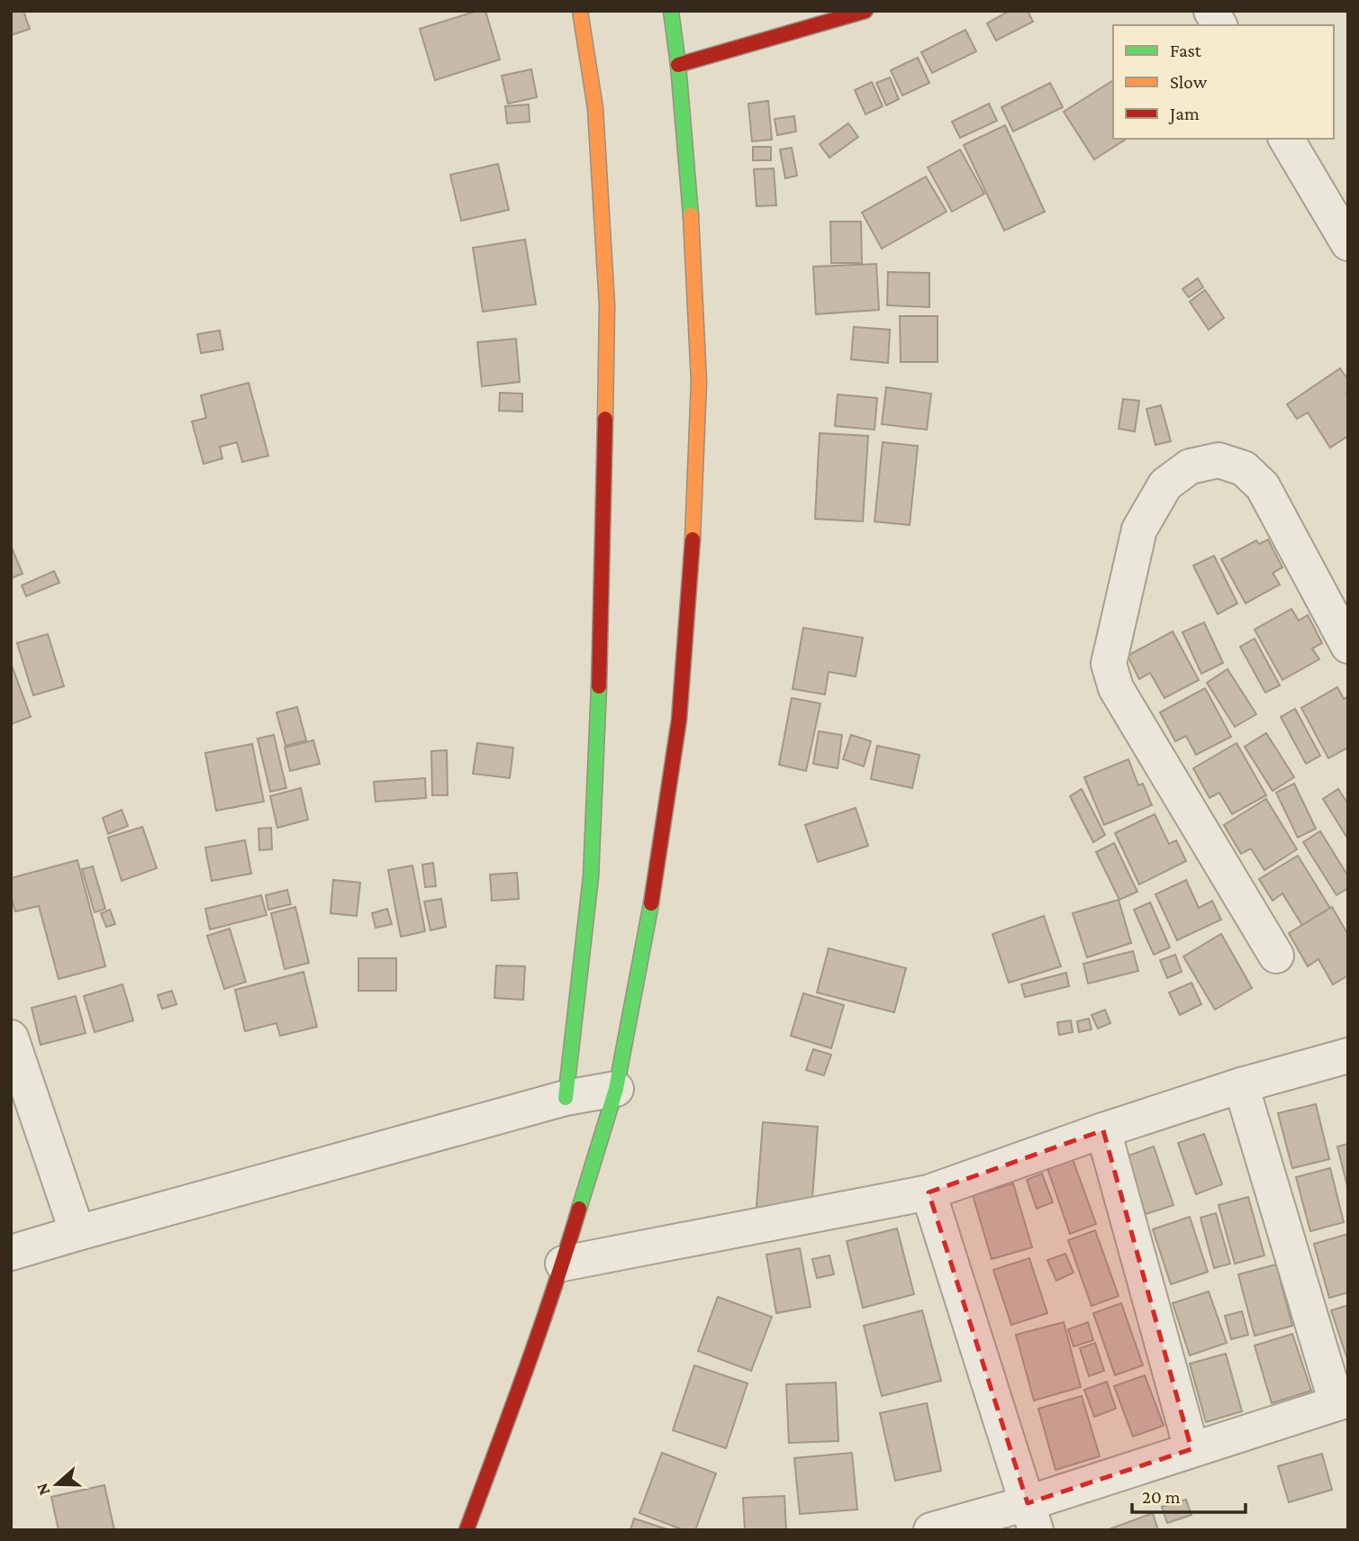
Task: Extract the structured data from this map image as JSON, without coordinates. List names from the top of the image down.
{
  "legend": ["Fast", "Slow", "Jam"],
  "scale_bar": "20 m",
  "north": "left"
}
